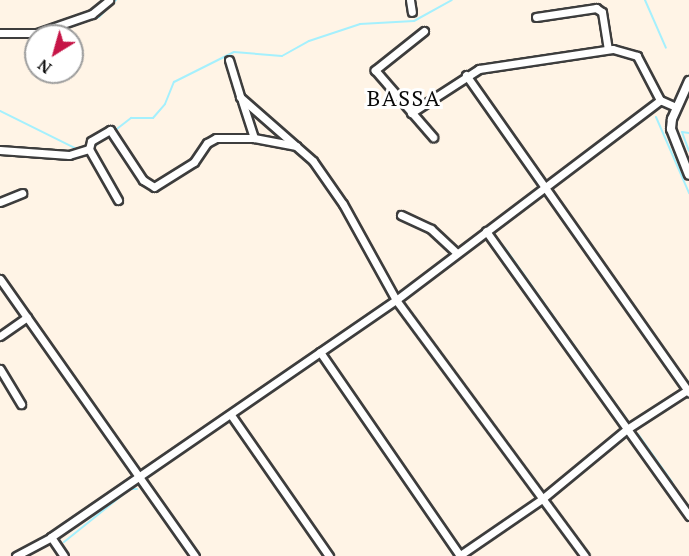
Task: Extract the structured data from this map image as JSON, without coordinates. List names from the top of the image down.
{
  "districts": ["BASSA"],
  "north": "bottom left"
}
